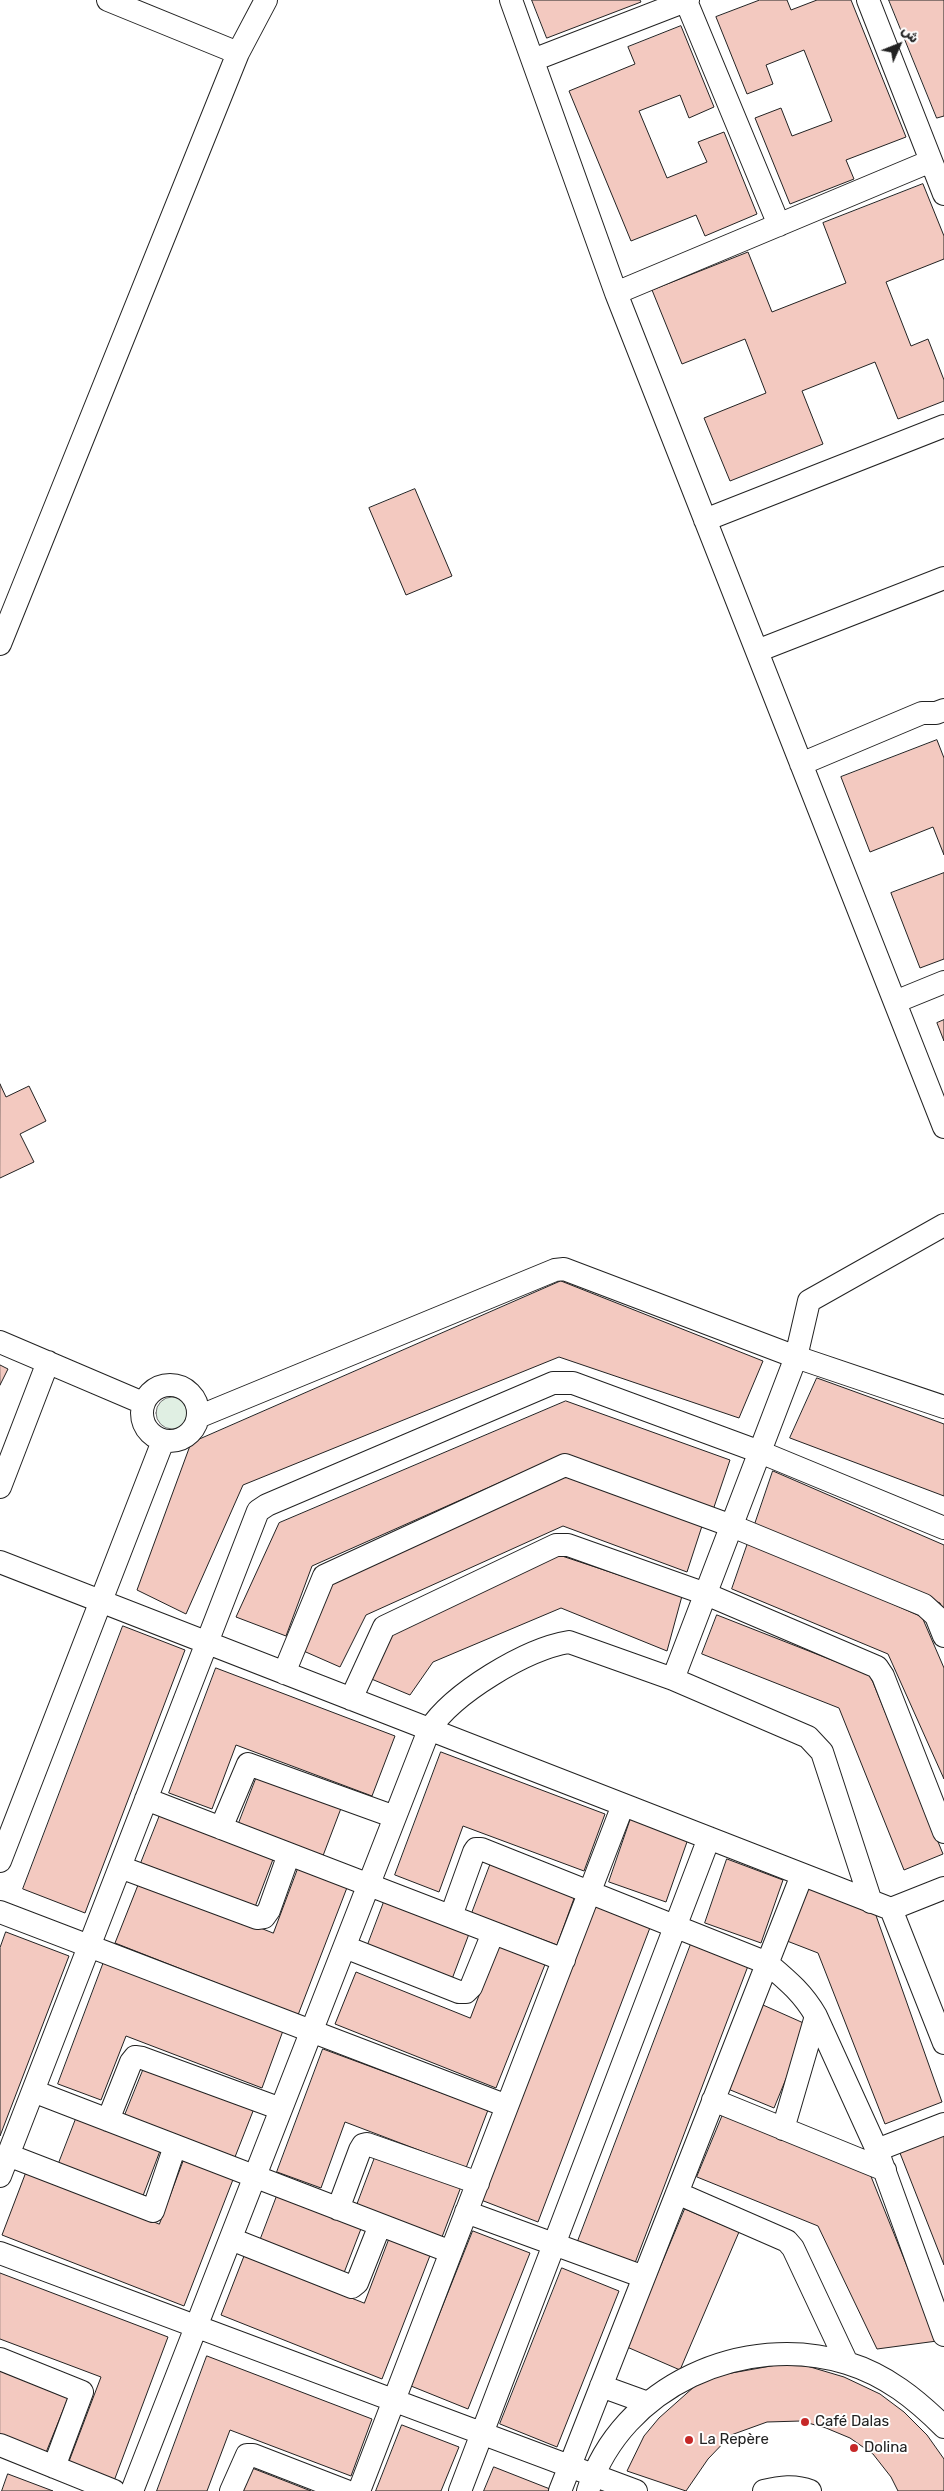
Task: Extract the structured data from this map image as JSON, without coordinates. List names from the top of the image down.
{
  "places": ["Café Dalas", "La Repère", "Dolina"],
  "north": "top right"
}
